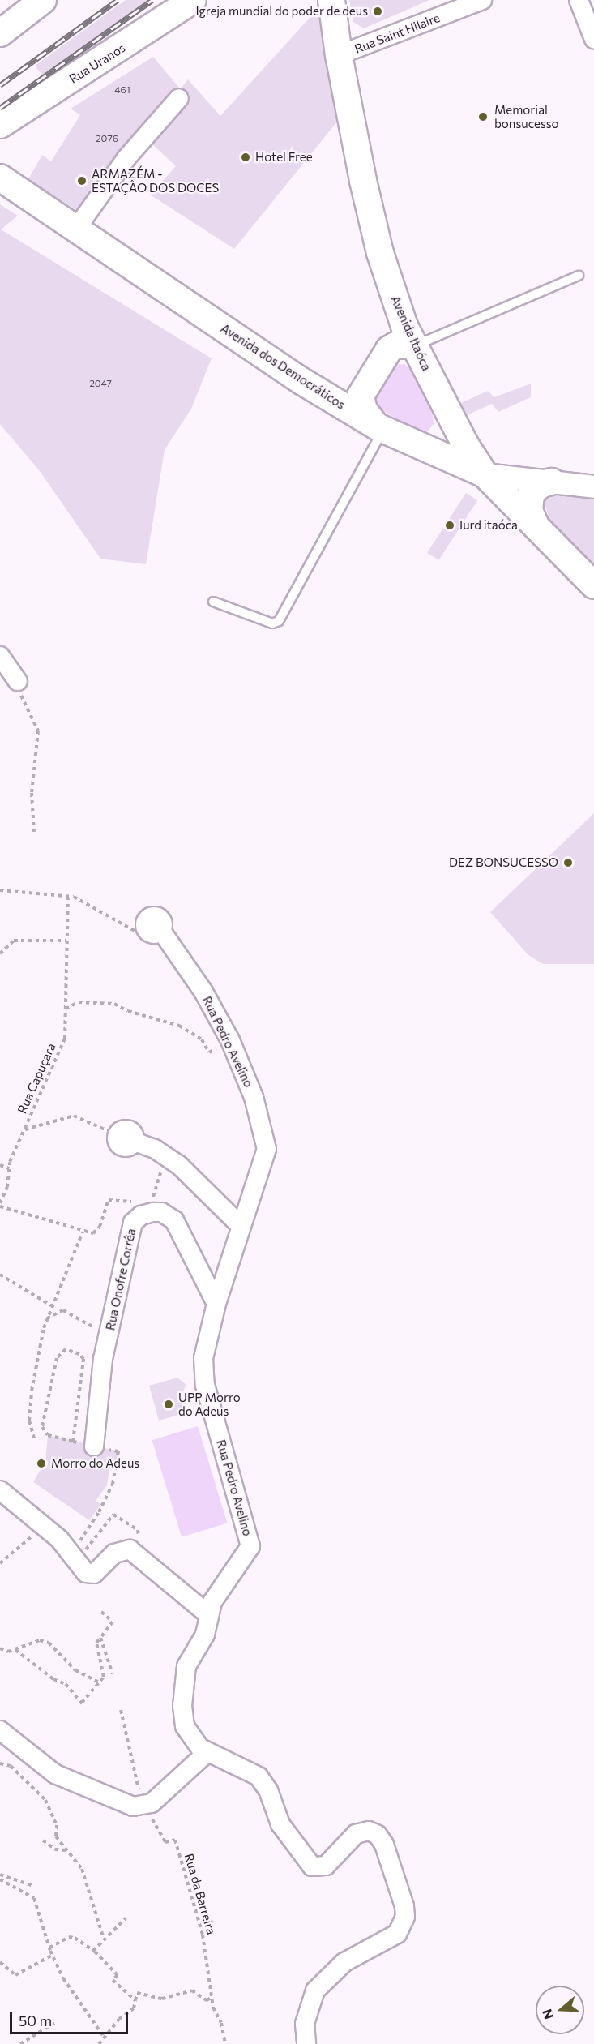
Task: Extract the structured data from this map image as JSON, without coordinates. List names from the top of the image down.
{
  "streets": {
    "main road": ["Rua Uranos", "Avenida Itaóca", "Avenida dos Democráticos"],
    "street": ["Rua Saint Hilaire", "Rua Pedro Avelino", "Rua Onofre Corrêa"],
    "path": ["Rua Capuçara", "Rua da Barreira"]
  },
  "crossings": [
    ["Rua Saint Hilaire", "Avenida Itaóca"],
    ["Avenida Itaóca", "Avenida dos Democráticos"]
  ],
  "places": [
    "Igreja mundial do poder de deus",
    "Memorial bonsucesso",
    "Hotel Free",
    "ARMAZÉM - ESTAÇÃO DOS DOCES",
    "Iurd itaóca",
    "DEZ BONSUCESSO",
    "UPP Morro do Adeus",
    "Morro do Adeus"
  ],
  "house_numbers": ["461", "2076", "2047"],
  "scale_bar": "50 m",
  "north": "left"
}
